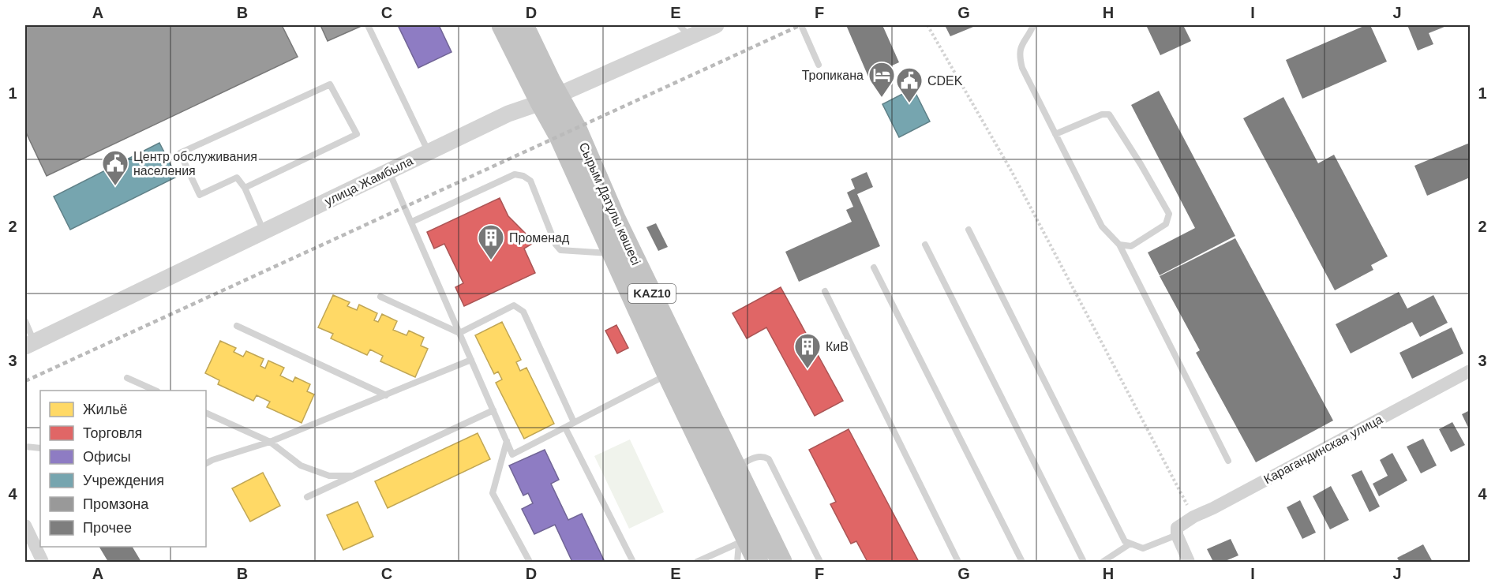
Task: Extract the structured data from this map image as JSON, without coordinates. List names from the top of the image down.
{
  "streets": {
    "highway": ["Сырым Датұлы көшесі", "KAZ10"],
    "street": ["улица Жамбыла", "Карагандинская улица"]
  },
  "crossings": [
    ["улица Жамбыла", "Сырым Датұлы көшесі"]
  ],
  "places": {
    "hotel": ["Тропикана"],
    "public building": ["CDEK", "Центр обслуживания наcеления"],
    "building": ["Променад", "КиВ"]
  },
  "legend": [
    "Жильё",
    "Торговля",
    "Офисы",
    "Учреждения",
    "Промзона",
    "Прочее"
  ],
  "grid": {
    "columns": [
      "A",
      "B",
      "C",
      "D",
      "E",
      "F",
      "G",
      "H",
      "I",
      "J"
    ],
    "rows": [
      "1",
      "2",
      "3",
      "4"
    ]
  }
}
